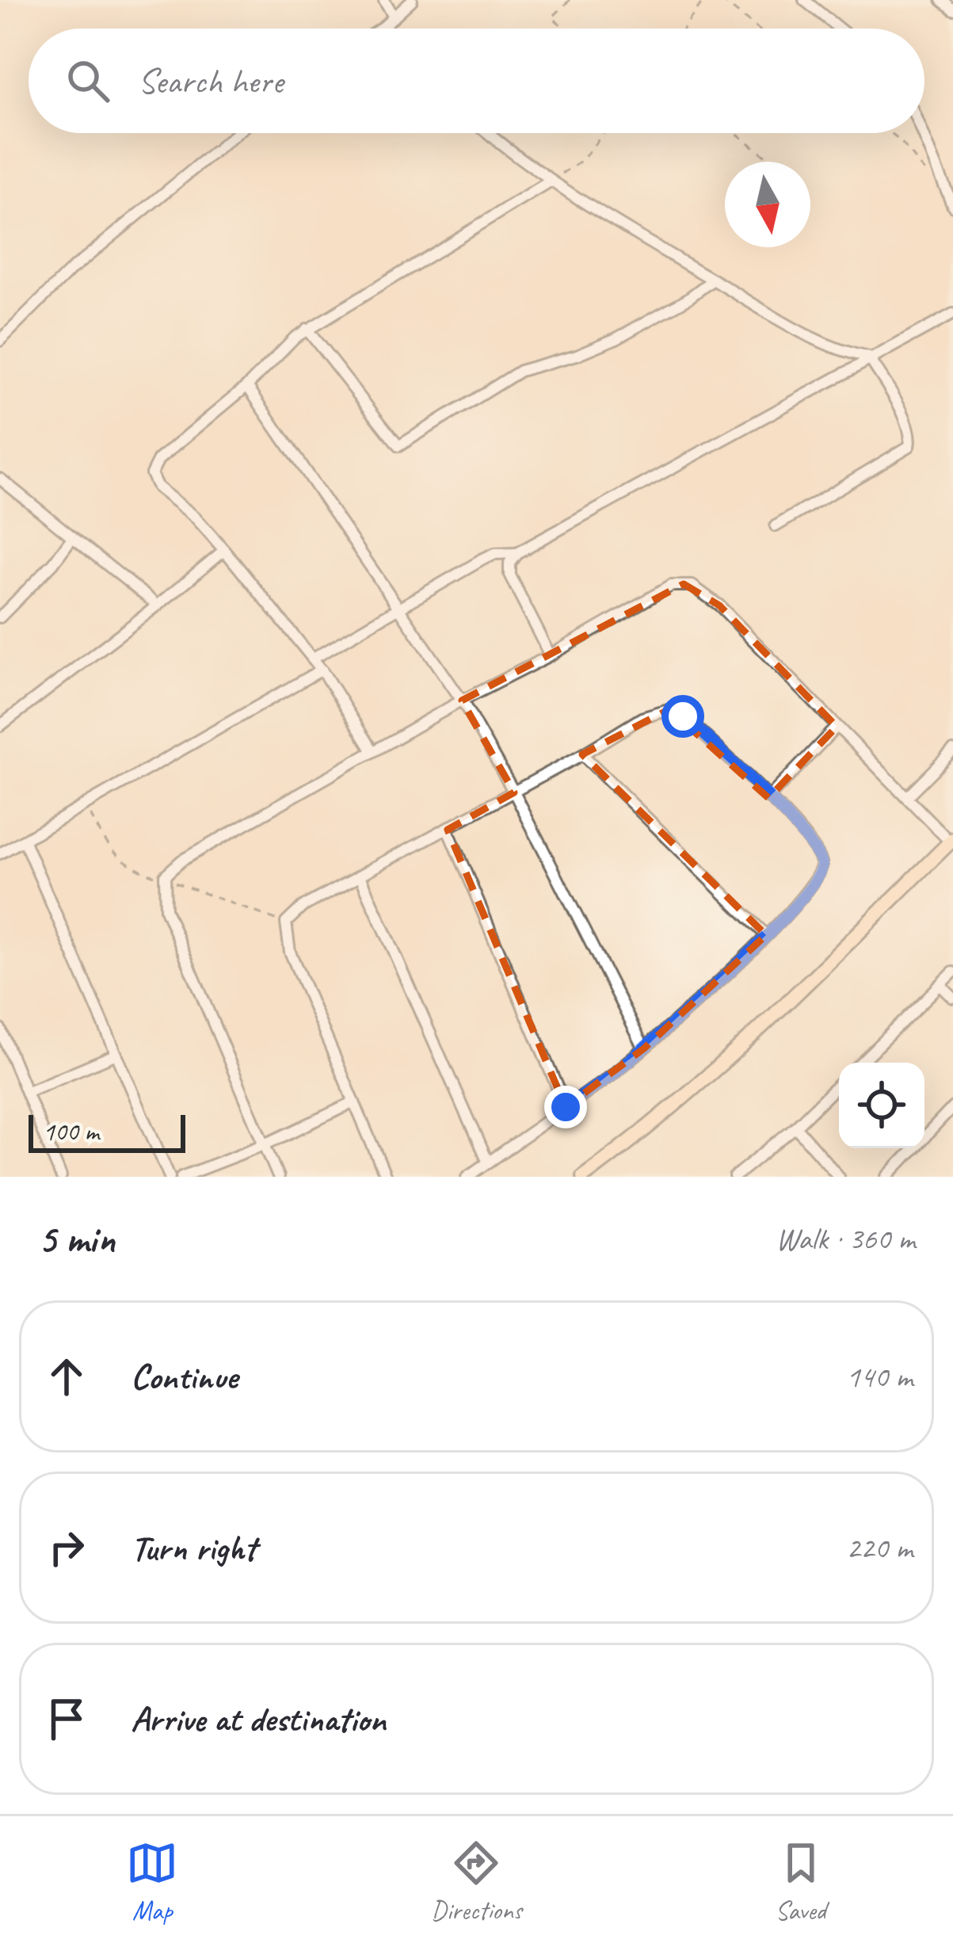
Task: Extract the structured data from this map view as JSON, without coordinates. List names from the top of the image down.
{
  "scale_bar": "100 m",
  "north": "bottom",
  "page": {
    "search": "Search here",
    "scale": "100 m",
    "heading": ["5 min", "Walk · 360 m"],
    "list": [
      ["Continue", "140 m"],
      ["Turn right", "220 m"],
      "Arrive at destination"
    ],
    "nav": ["Map", "Directions", "Saved"]
  }
}
